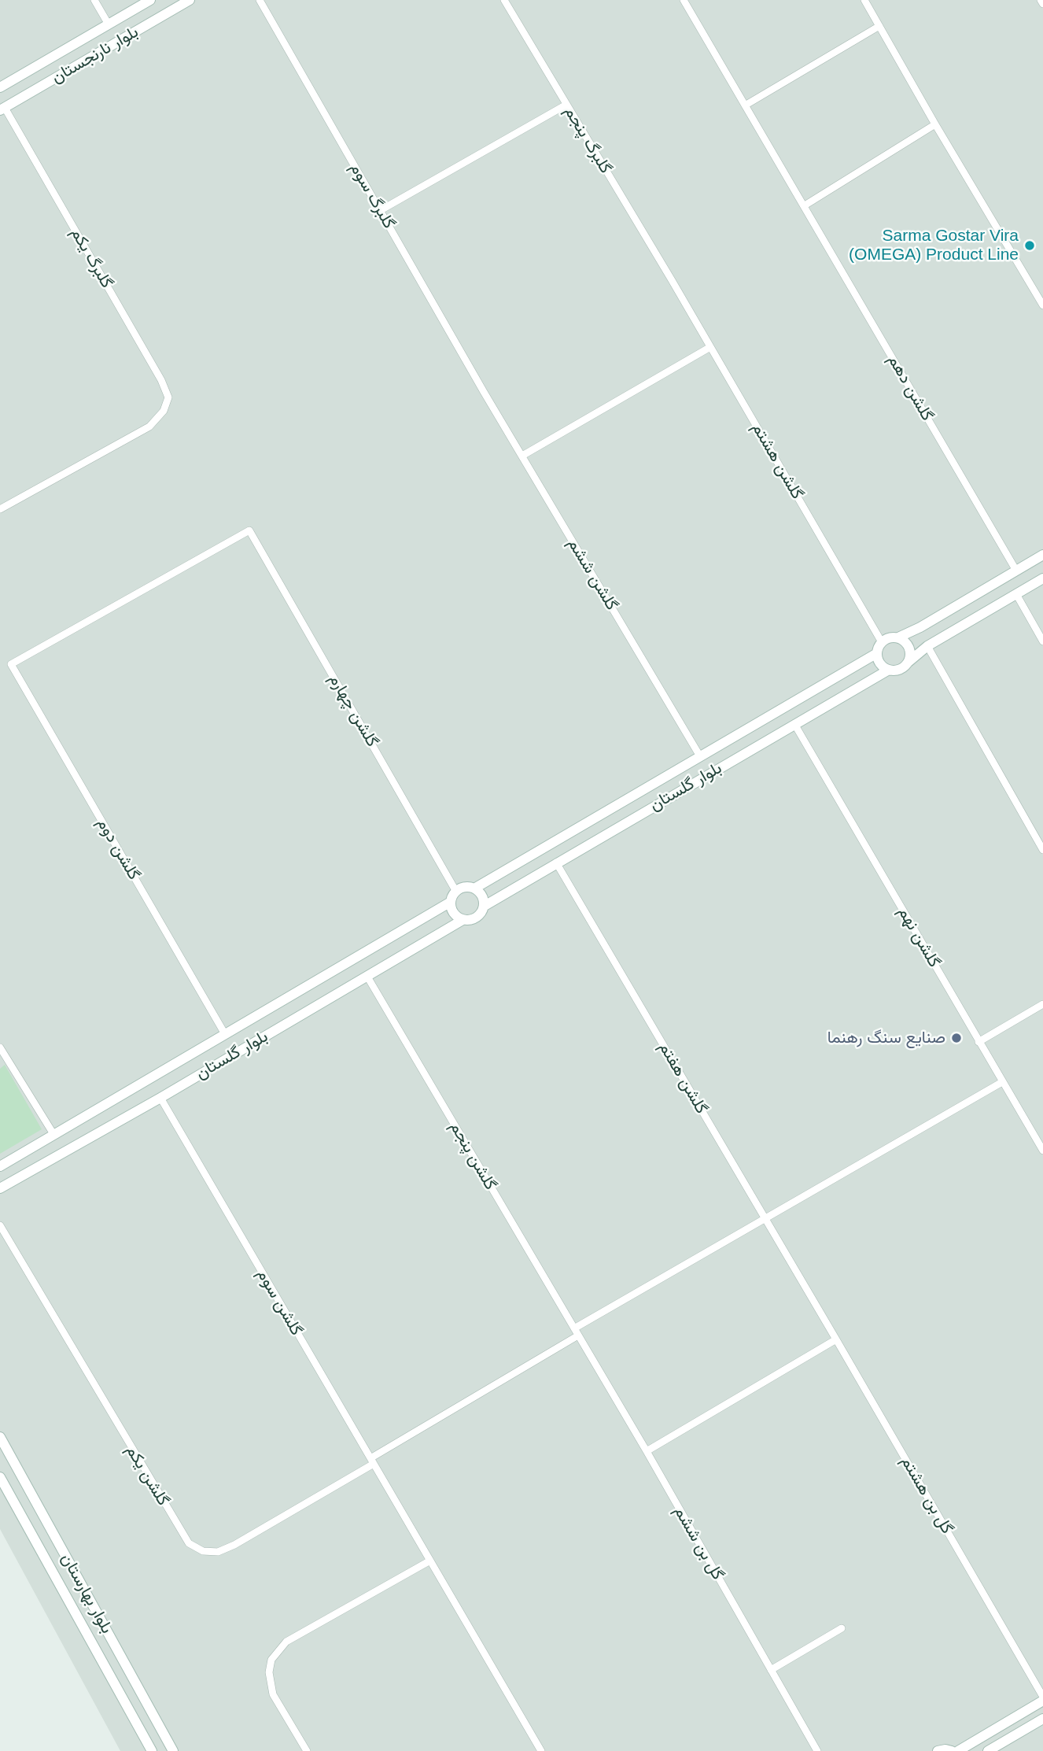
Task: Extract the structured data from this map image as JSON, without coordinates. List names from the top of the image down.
{
  "streets": {
    "street": [
      "بلوار نارنجستان",
      "گلبرگ پنجم",
      "گلبرگ سوم",
      "گلبرگ یکم",
      "گلشن دهم",
      "گلشن هشتم",
      "گلشن ششم",
      "گلشن چهارم",
      "بلوار گلستان",
      "گلشن دوم",
      "گلشن نهم",
      "گلشن هفتم",
      "گلشن پنجم",
      "گلشن سوم",
      "گلشن یکم",
      "گل بن هشتم",
      "گل بن ششم",
      "بلوار بهارستان"
    ]
  },
  "crossings": [
    ["بلوار نارنجستان", "گلبرگ یکم"],
    ["گلبرگ پنجم", "گلشن هشتم"],
    ["گلبرگ سوم", "گلشن ششم"],
    ["گلشن هشتم", "بلوار گلستان"],
    ["گلشن ششم", "بلوار گلستان"],
    ["گلشن چهارم", "بلوار گلستان"],
    ["گلشن چهارم", "گلشن دوم"],
    ["بلوار گلستان", "گلشن دوم"],
    ["بلوار گلستان", "گلشن نهم"],
    ["بلوار گلستان", "گلشن هفتم"],
    ["بلوار گلستان", "گلشن پنجم"],
    ["بلوار گلستان", "گلشن سوم"],
    ["گلشن هفتم", "گل بن هشتم"],
    ["گلشن پنجم", "گلشن یکم"],
    ["گلشن پنجم", "گل بن ششم"],
    ["گلشن سوم", "گلشن یکم"],
    ["گلشن یکم", "گل بن ششم"]
  ],
  "places": ["Sarma Gostar Vira (OMEGA) Product Line", "صنایع سنگ رهنما"]
}
